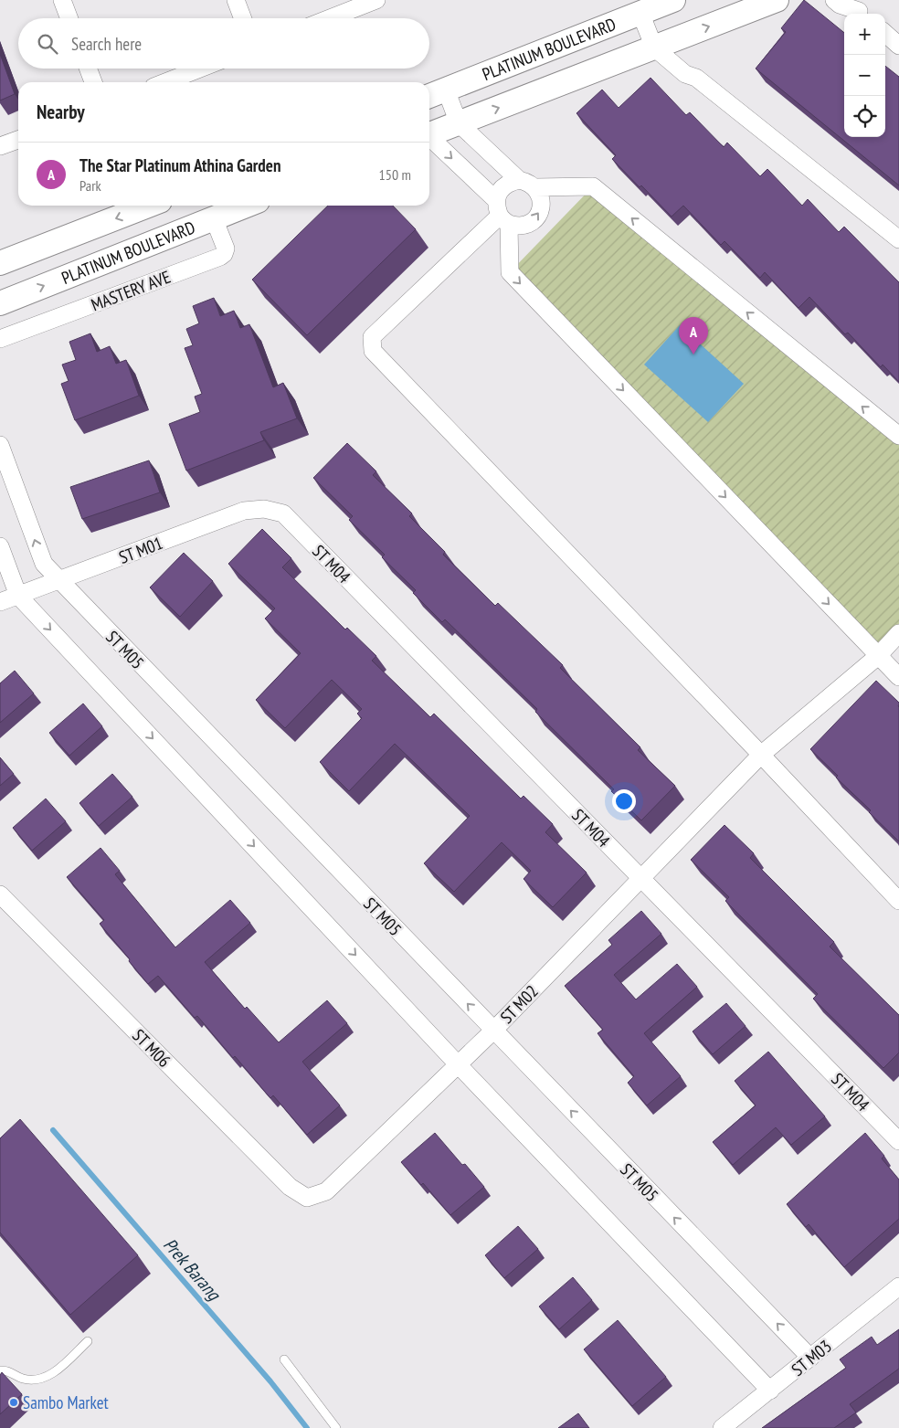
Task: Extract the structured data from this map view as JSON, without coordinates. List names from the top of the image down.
{
  "streets": {
    "street": [
      "PLATINUM BOULEVARD",
      "MASTERY AVE",
      "ST M01",
      "ST M04",
      "ST M05",
      "ST M02",
      "ST M06",
      "ST M03"
    ]
  },
  "crossings": [
    ["PLATINUM BOULEVARD", "MASTERY AVE"],
    ["ST M01", "ST M04"],
    ["ST M01", "ST M05"],
    ["ST M04", "ST M02"],
    ["ST M05", "ST M02"],
    ["ST M05", "ST M03"],
    ["ST M02", "ST M06"]
  ],
  "water": ["Prek Barang"],
  "places": ["Sambo Market"],
  "page": {
    "map_buttons": ["+", "−"],
    "search": "Search here",
    "heading": "Nearby",
    "list": [
      {
        "mark": "A",
        "name": "The Star Platinum Athina Garden",
        "note": "Park",
        "value": "150 m"
      }
    ],
    "pins": "A"
  }
}
